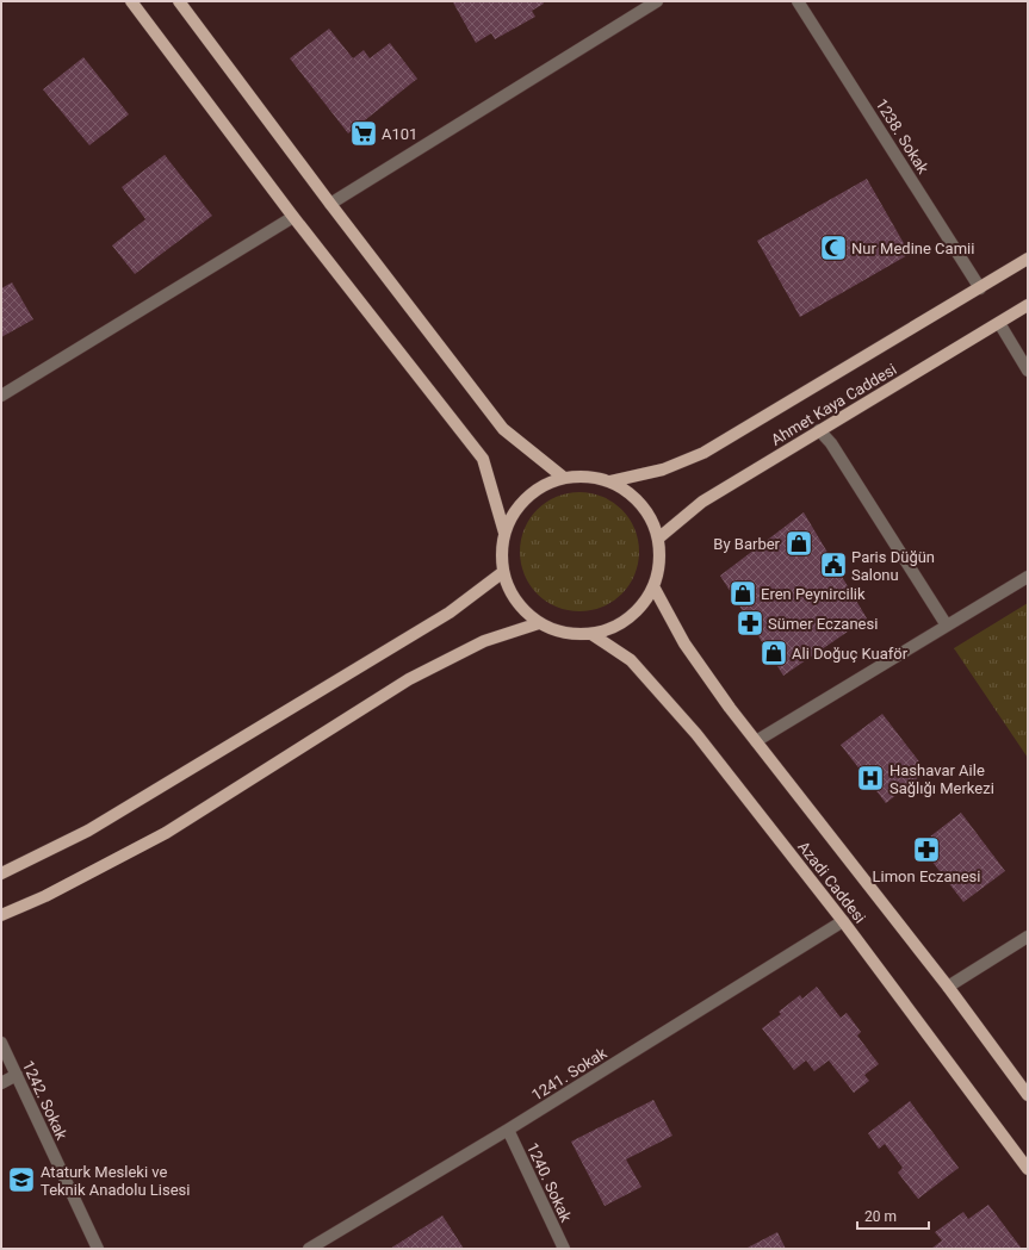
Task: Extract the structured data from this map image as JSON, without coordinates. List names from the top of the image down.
{
  "streets": {
    "main road": ["Ahmet Kaya Caddesi", "Azadi Caddesi"],
    "street": [
      "1238. Sokak",
      "1241. Sokak",
      "1242. Sokak",
      "1240. Sokak"
    ]
  },
  "crossings": [
    ["Ahmet Kaya Caddesi", "Azadi Caddesi"],
    ["Azadi Caddesi", "1241. Sokak"],
    ["1241. Sokak", "1240. Sokak"]
  ],
  "places": {
    "supermarket": ["A101"],
    "mosque": ["Nur Medine Camii"],
    "shop": ["By Barber", "Eren Peynircilik", "Ali Doğuç Kuaför"],
    "public building": ["Paris Düğün Salonu"],
    "pharmacy": ["Sümer Eczanesi", "Limon Eczanesi"],
    "hospital": ["Hashavar Aile Sağlığı Merkezi"],
    "school or university": ["Ataturk Mesleki ve Teknik Anadolu Lisesi"]
  },
  "scale_bar": "20 m"
}
